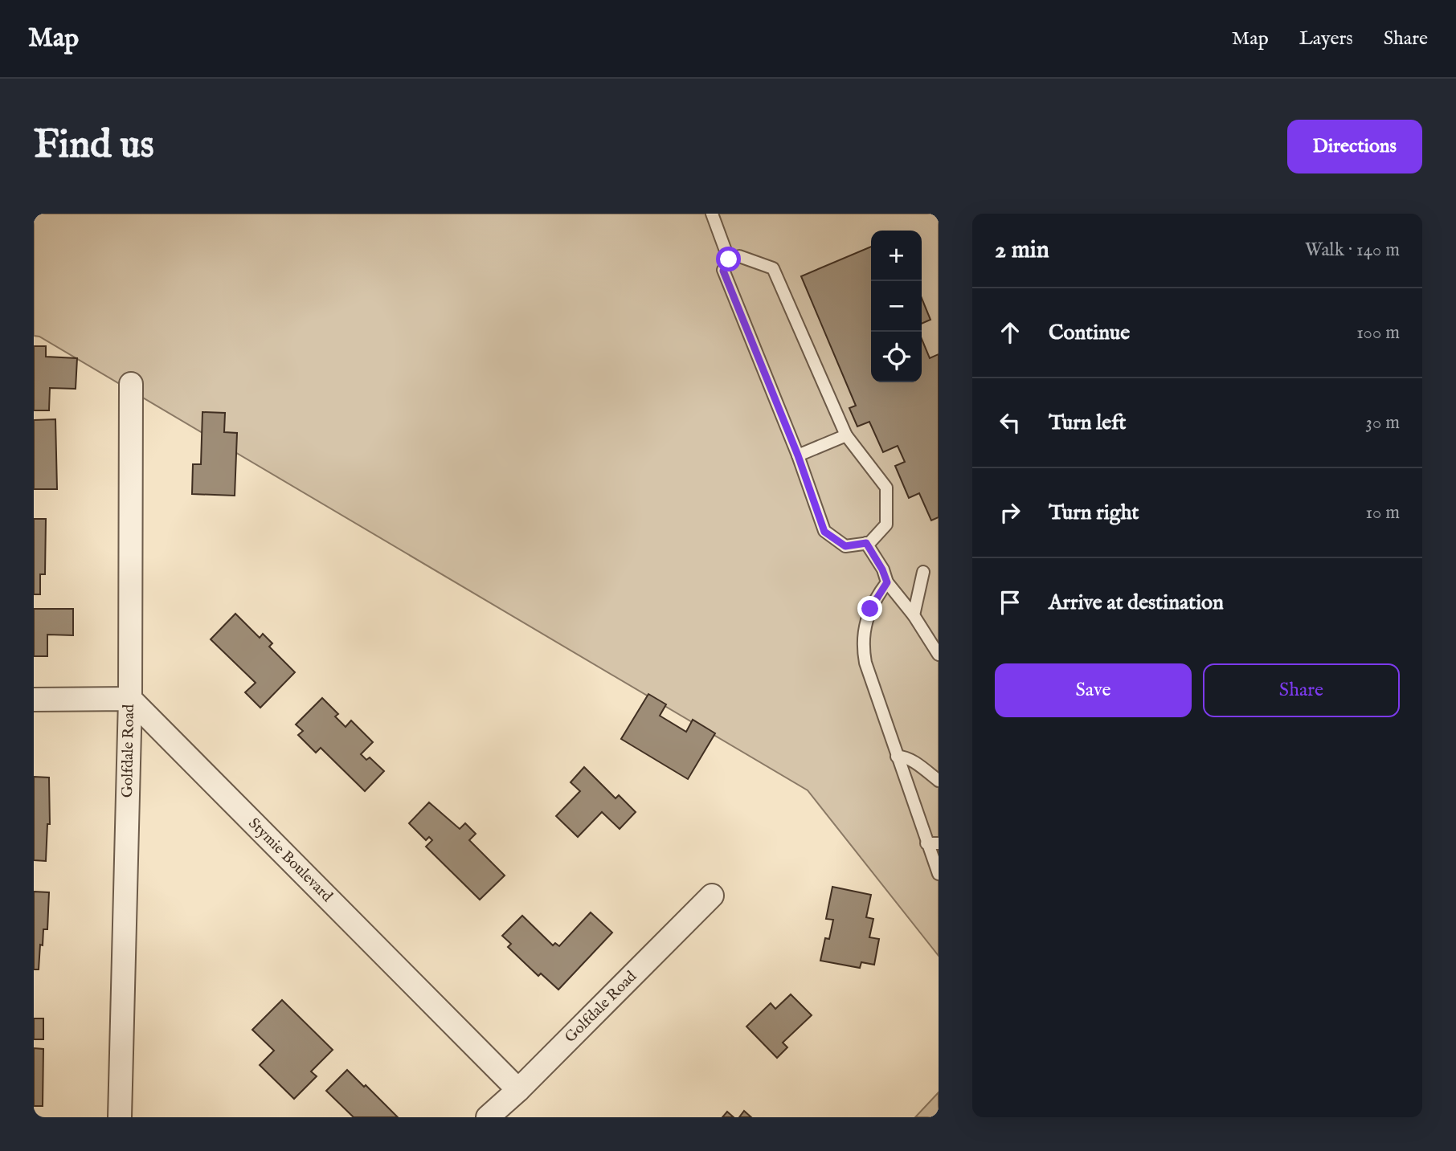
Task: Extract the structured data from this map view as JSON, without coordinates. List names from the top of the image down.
{
  "streets": {
    "street": ["Golfdale Road", "Stymie Boulevard"]
  },
  "crossings": [
    ["Golfdale Road", "Stymie Boulevard"]
  ],
  "page": {
    "header": "Map",
    "nav": ["Map", "Layers", "Share"],
    "buttons": [
      "Directions",
      ["Save", "Share"]
    ],
    "title": "Find us",
    "heading": ["2 min", "Walk · 140 m"],
    "map_buttons": ["+", "−"],
    "list": [
      ["Continue", "100 m"],
      ["Turn left", "30 m"],
      ["Turn right", "10 m"],
      "Arrive at destination"
    ]
  }
}
